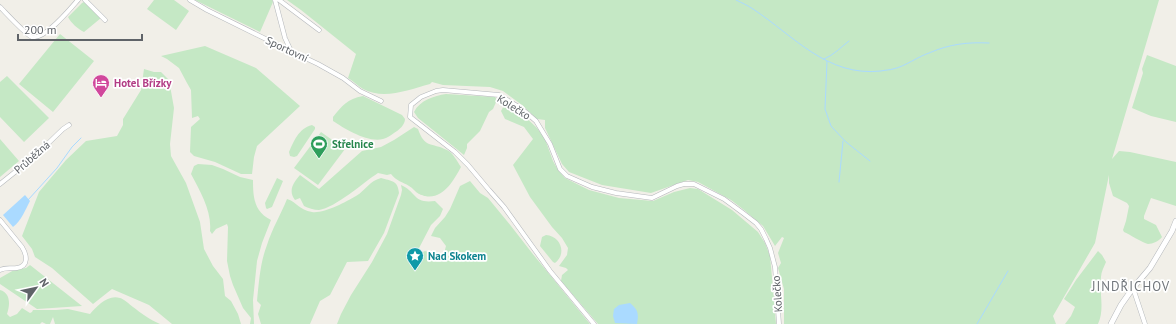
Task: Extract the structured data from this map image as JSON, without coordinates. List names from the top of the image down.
{
  "streets": {
    "street": ["Sportovní", "Kolečko", "Průběžná"]
  },
  "districts": ["JINDŘICHOV"],
  "places": {
    "hotel": ["Hotel Břízky"],
    "sports": ["Střelnice"],
    "place": ["Nad Skokem"]
  },
  "scale_bar": "200 m",
  "north": "top right"
}
